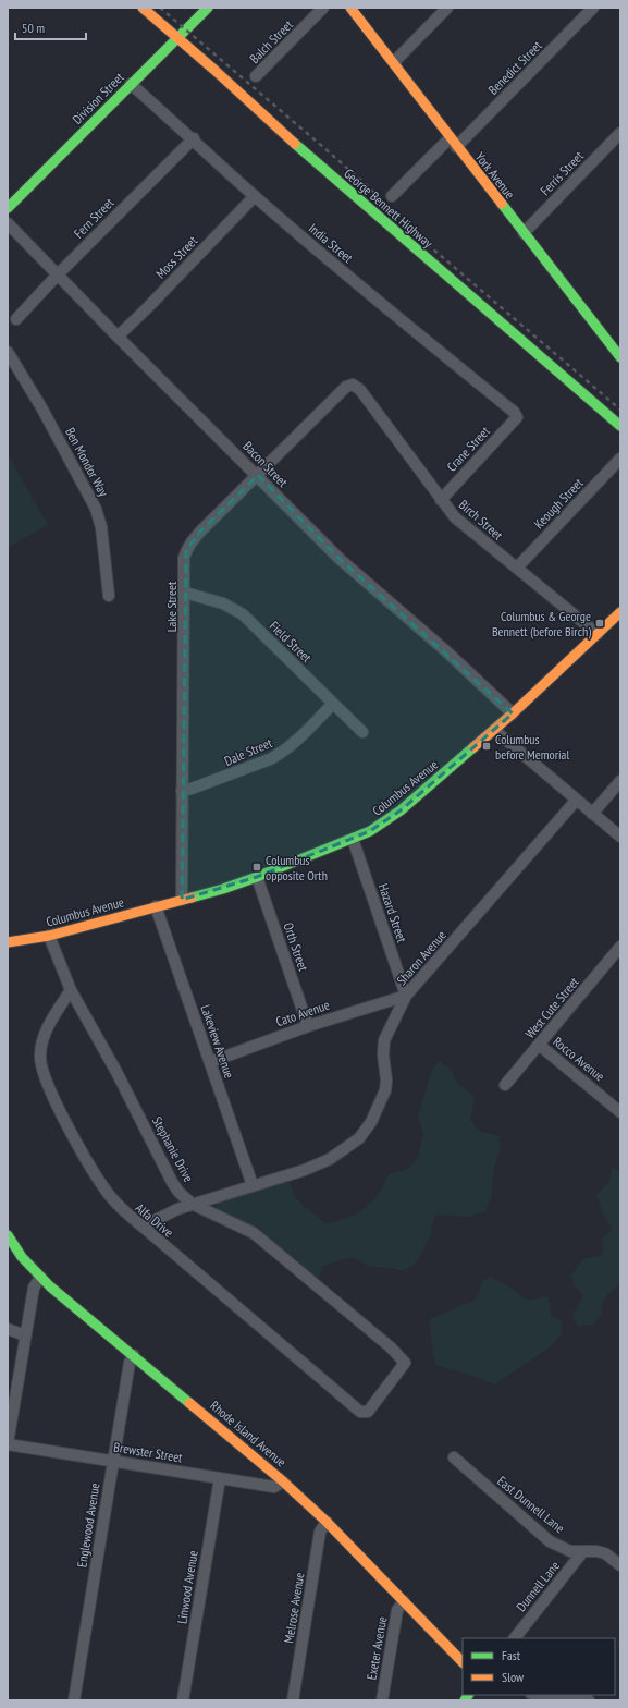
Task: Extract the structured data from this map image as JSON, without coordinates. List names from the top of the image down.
{
  "streets": {
    "street": [
      "Balch Street",
      "Benedict Street",
      "Division Street",
      "Ferris Street",
      "York Avenue",
      "George Bennett Highway",
      "Fern Street",
      "India Street",
      "Moss Street",
      "Crane Street",
      "Ben Mondor Way",
      "Bacon Street",
      "Keough Street",
      "Birch Street",
      "Lake Street",
      "Field Street",
      "Dale Street",
      "Columbus Avenue",
      "Hazard Street",
      "Orth Street",
      "Sharon Avenue",
      "West Cute Street",
      "Cato Avenue",
      "Lakeview Avenue",
      "Rocco Avenue",
      "Stephanie Drive",
      "Alfa Drive",
      "Rhode Island Avenue",
      "Brewster Street",
      "East Dunnell Lane",
      "Englewood Avenue",
      "Dunnell Lane",
      "Linwood Avenue",
      "Melrose Avenue",
      "Exeter Avenue"
    ]
  },
  "crossings": [
    ["Benedict Street", "York Avenue"],
    ["Division Street", "George Bennett Highway"],
    ["Division Street", "India Street"],
    ["Ferris Street", "York Avenue"],
    ["Fern Street", "India Street"],
    ["Fern Street", "Bacon Street"],
    ["India Street", "Moss Street"],
    ["India Street", "Crane Street"],
    ["Moss Street", "Bacon Street"],
    ["Crane Street", "Birch Street"],
    ["Bacon Street", "Lake Street"],
    ["Bacon Street", "Columbus Avenue"],
    ["Keough Street", "Birch Street"],
    ["Birch Street", "Lake Street"],
    ["Birch Street", "Columbus Avenue"],
    ["Lake Street", "Field Street"],
    ["Lake Street", "Dale Street"],
    ["Lake Street", "Columbus Avenue"],
    ["Field Street", "Dale Street"],
    ["Columbus Avenue", "Hazard Street"],
    ["Columbus Avenue", "Orth Street"],
    ["Columbus Avenue", "Lakeview Avenue"],
    ["Columbus Avenue", "Stephanie Drive"],
    ["Hazard Street", "Sharon Avenue"],
    ["Hazard Street", "Cato Avenue"],
    ["Orth Street", "Cato Avenue"],
    ["Sharon Avenue", "Cato Avenue"],
    ["Sharon Avenue", "Lakeview Avenue"],
    ["Sharon Avenue", "Stephanie Drive"],
    ["Sharon Avenue", "Alfa Drive"],
    ["West Cute Street", "Rocco Avenue"],
    ["Cato Avenue", "Lakeview Avenue"],
    ["Stephanie Drive", "Alfa Drive"],
    ["Rhode Island Avenue", "Brewster Street"],
    ["Rhode Island Avenue", "Englewood Avenue"],
    ["Rhode Island Avenue", "Melrose Avenue"],
    ["Rhode Island Avenue", "Exeter Avenue"],
    ["Brewster Street", "Englewood Avenue"],
    ["Brewster Street", "Linwood Avenue"],
    ["East Dunnell Lane", "Dunnell Lane"]
  ],
  "places": {
    "transit": ["Columbus & George Bennett (before Birch)", "Columbus before Memorial", "Columbus opposite Orth"]
  },
  "legend": ["Fast", "Slow"],
  "scale_bar": "50 m"
}
